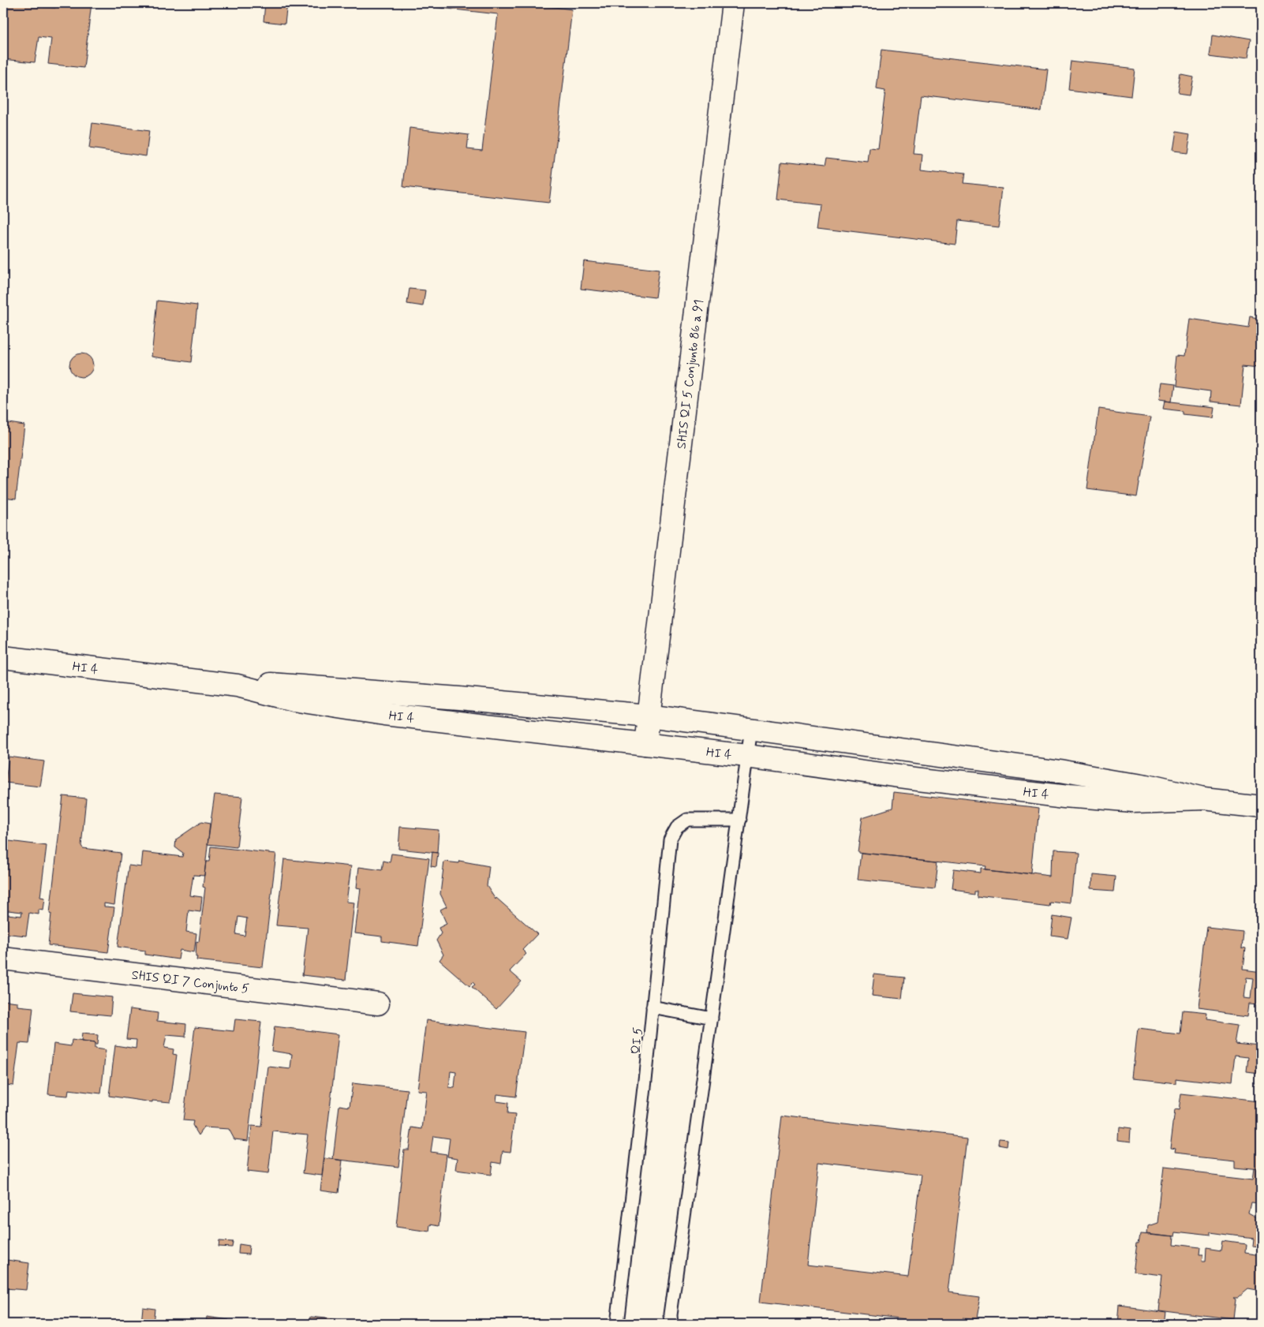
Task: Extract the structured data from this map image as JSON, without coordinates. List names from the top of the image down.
{
  "streets": {
    "street": ["SHIS QI 5 Conjunto 86 a 91", "HI 4", "SHIS QI 7 Conjunto 5"],
    "lane": ["QI 5"]
  },
  "crossings": [
    ["SHIS QI 5 Conjunto 86 a 91", "HI 4"]
  ]
}
